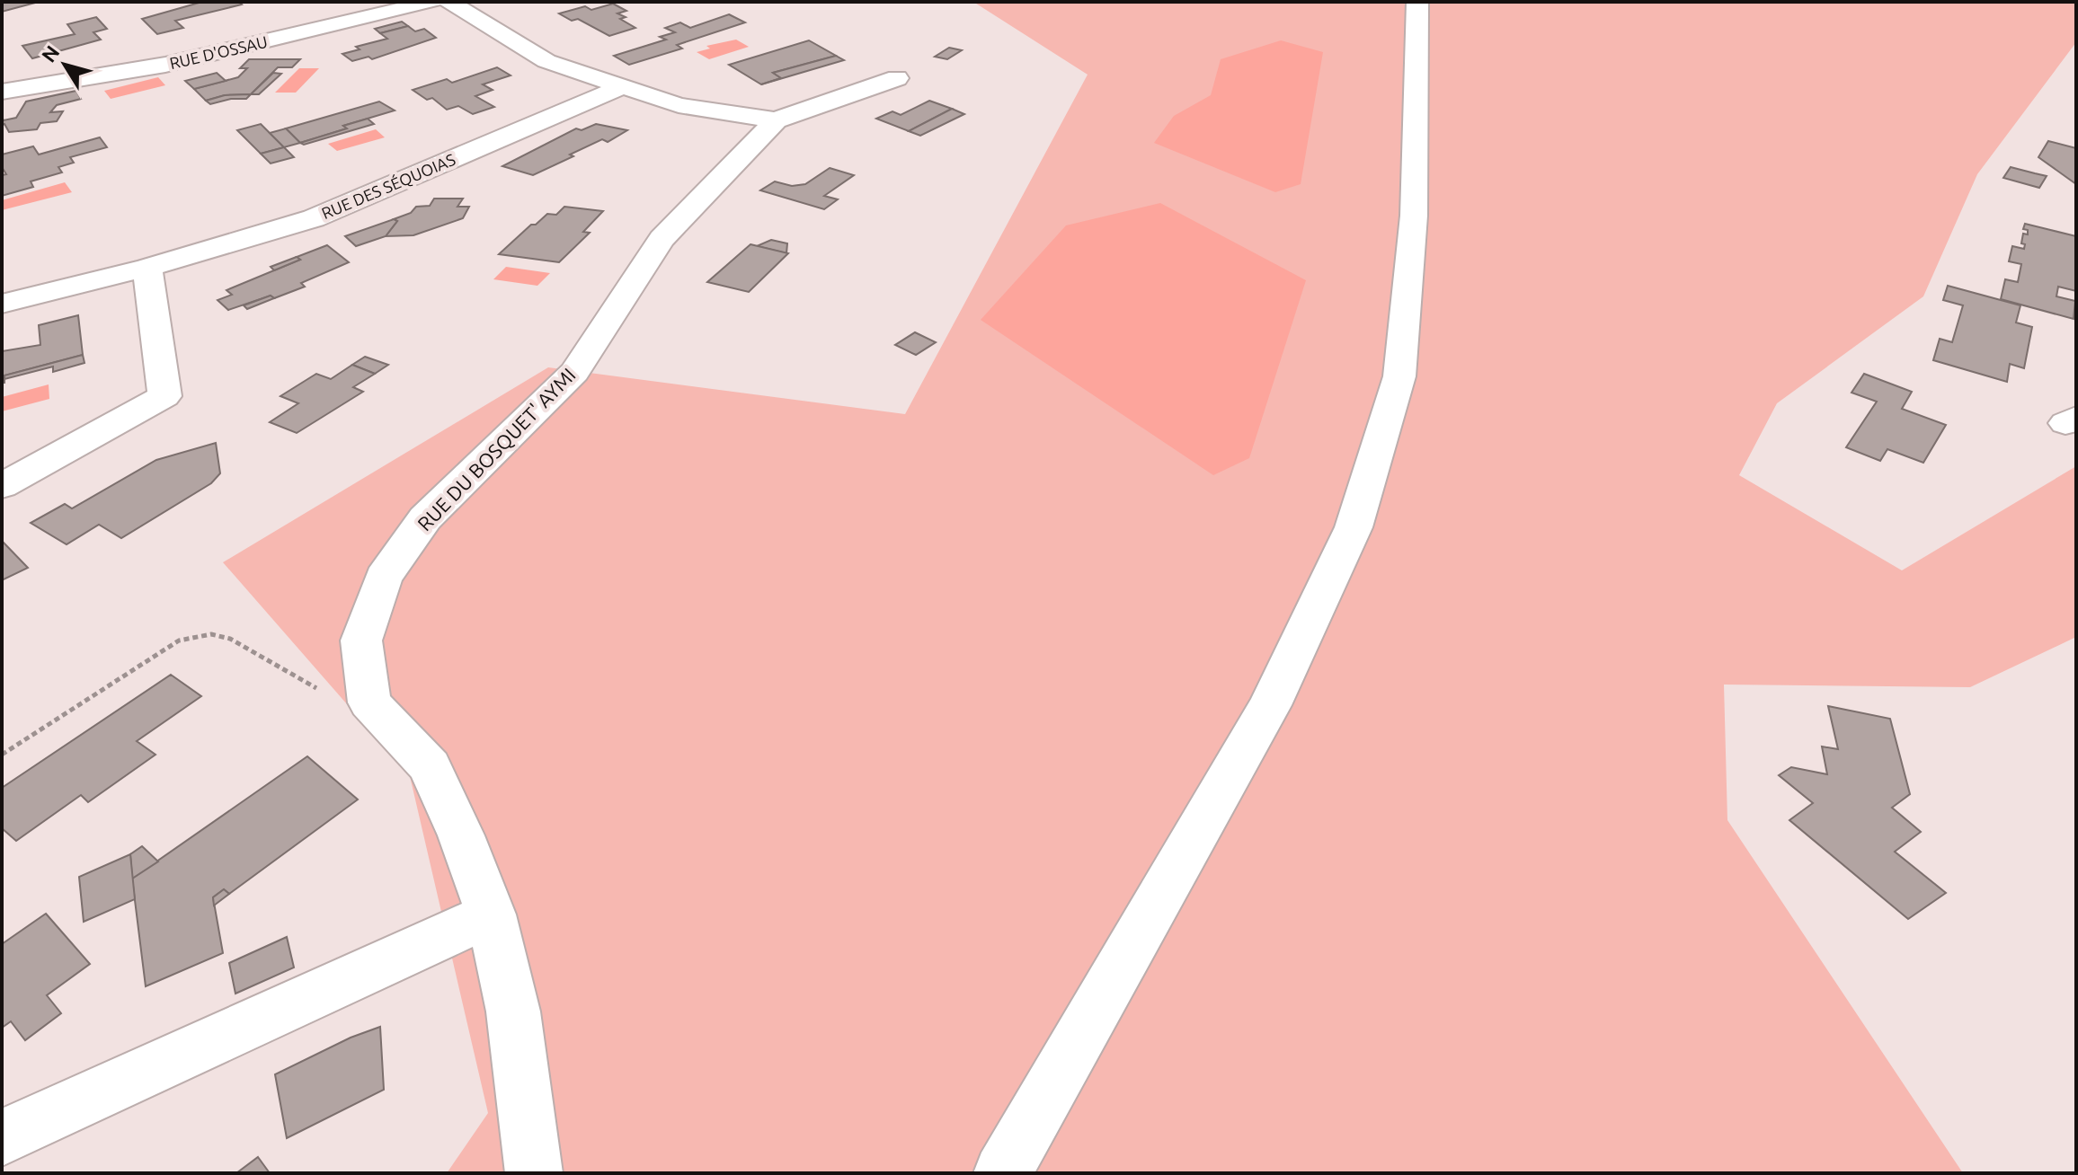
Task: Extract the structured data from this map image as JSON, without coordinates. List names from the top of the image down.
{
  "streets": {
    "street": ["RUE D'OSSAU", "RUE DES SÉQUOIAS", "RUE DU BOSQUET' AYMI"]
  },
  "north": "top left"
}
